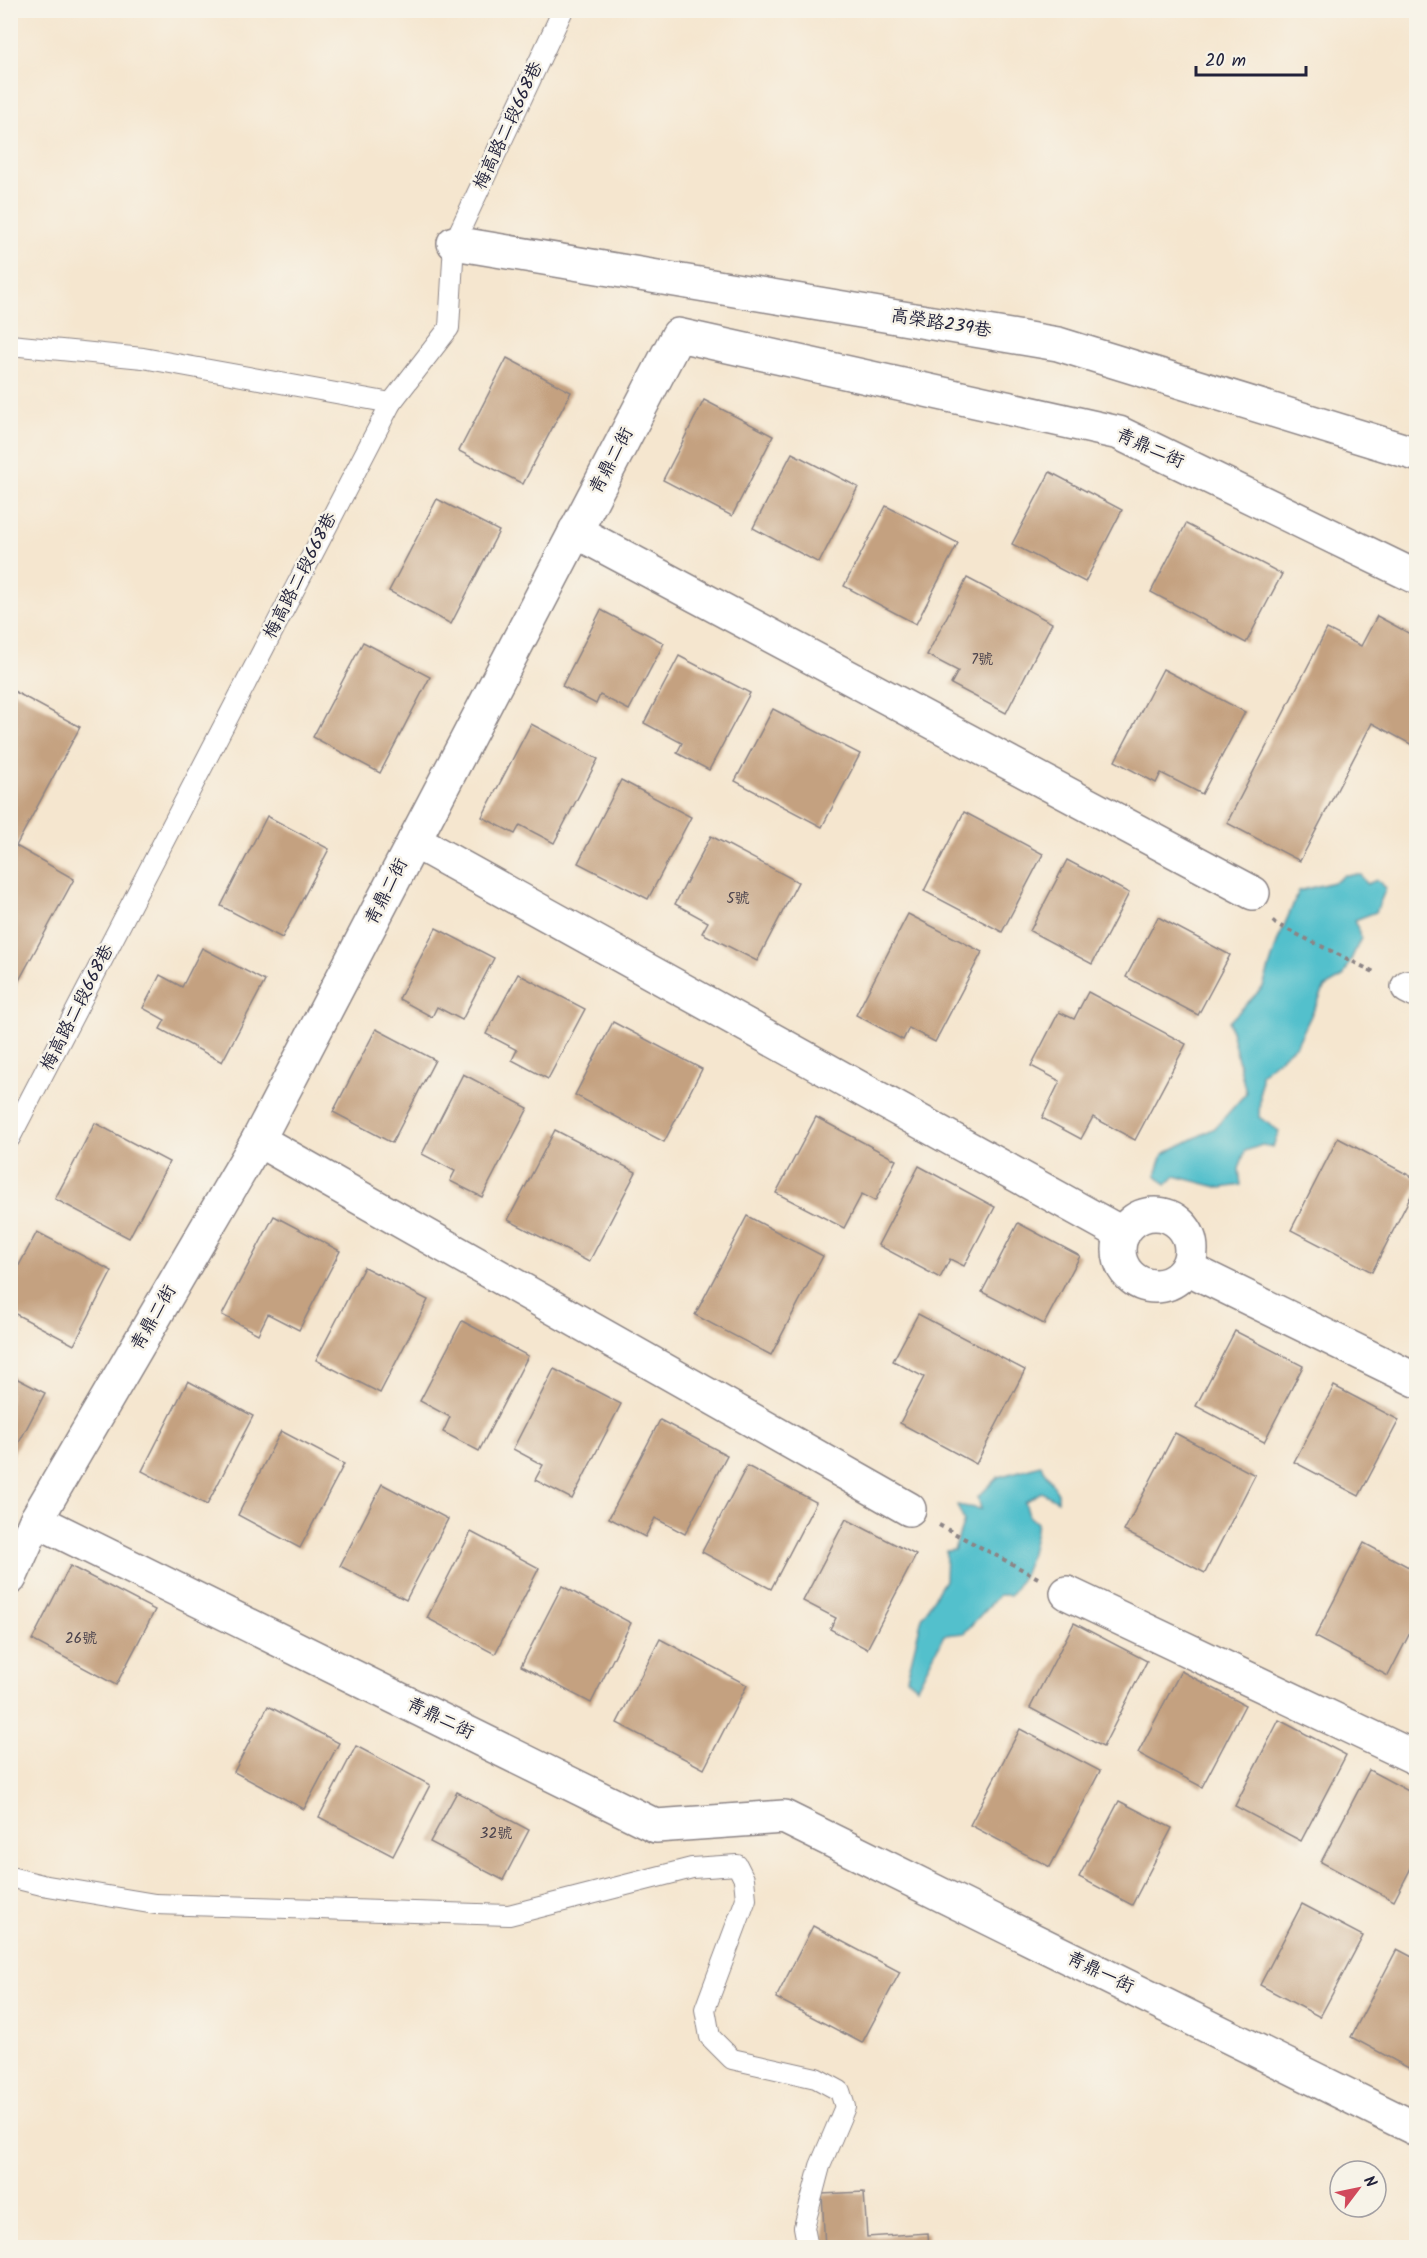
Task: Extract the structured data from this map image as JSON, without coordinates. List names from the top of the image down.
{
  "streets": {
    "street": ["高榮路239巷", "青鼎二街", "青鼎一街"],
    "lane": ["梅高路二段668巷"]
  },
  "crossings": [
    ["梅高路二段668巷", "高榮路239巷"],
    ["青鼎二街", "青鼎一街"]
  ],
  "house_numbers": [
    "7號",
    "5號",
    "26號",
    "32號"
  ],
  "scale_bar": "20 m",
  "north": "top right"
}
